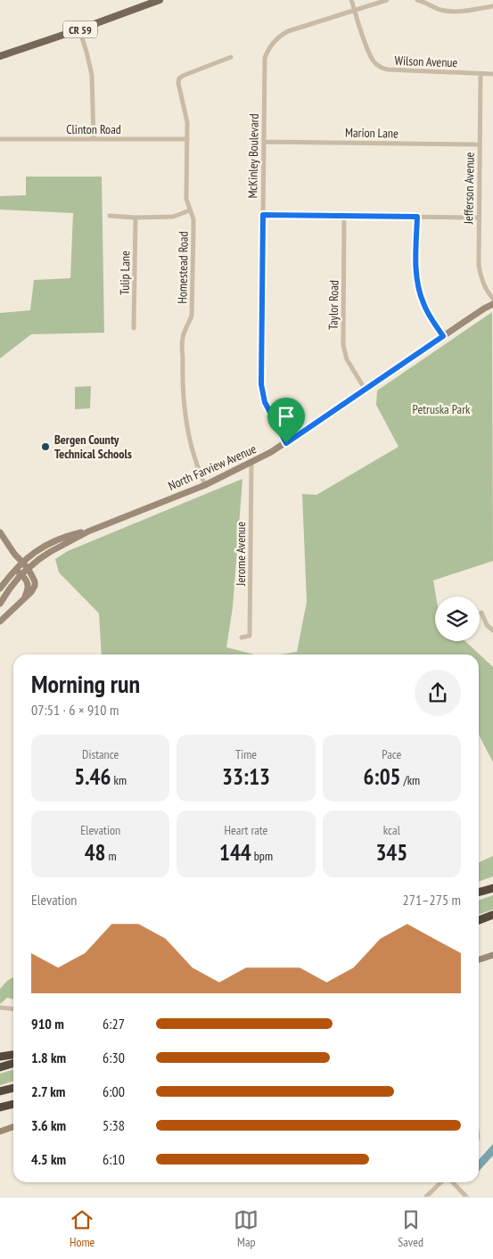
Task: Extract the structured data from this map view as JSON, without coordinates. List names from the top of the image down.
{
  "streets": {
    "main road": ["CR 59"],
    "street": [
      "Wilson Avenue",
      "Clinton Road",
      "Marion Lane",
      "McKinley Boulevard",
      "Jefferson Avenue",
      "Homestead Road",
      "Tulip Lane",
      "Taylor Road",
      "North Farview Avenue",
      "Jerome Avenue"
    ]
  },
  "crossings": [
    ["Wilson Avenue", "McKinley Boulevard"],
    ["Wilson Avenue", "Jefferson Avenue"],
    ["Clinton Road", "Homestead Road"],
    ["Marion Lane", "McKinley Boulevard"],
    ["Marion Lane", "Jefferson Avenue"],
    ["McKinley Boulevard", "North Farview Avenue"],
    ["Homestead Road", "North Farview Avenue"],
    ["Taylor Road", "North Farview Avenue"],
    ["North Farview Avenue", "Jerome Avenue"]
  ],
  "parks": ["Petruska Park"],
  "places": ["Bergen County Technical Schools"],
  "page": {
    "heading": ["Morning run", "07:51 · 6 × 910 m"],
    "stats": [
      ["Distance", "5.46 km"],
      ["Time", "33:13"],
      ["Pace", "6:05 /km"],
      ["Elevation", "48 m"],
      ["Heart rate", "144 bpm"],
      ["kcal", "345"]
    ],
    "chart": ["Elevation", "271–275 m"],
    "list": [
      {
        "name": "910 m",
        "note": "6:27"
      },
      {
        "name": "1.8 km",
        "note": "6:30"
      },
      {
        "name": "2.7 km",
        "note": "6:00"
      },
      {
        "name": "3.6 km",
        "note": "5:38"
      },
      {
        "name": "4.5 km",
        "note": "6:10"
      }
    ],
    "tabs": ["Home", "Map", "Saved"]
  }
}
